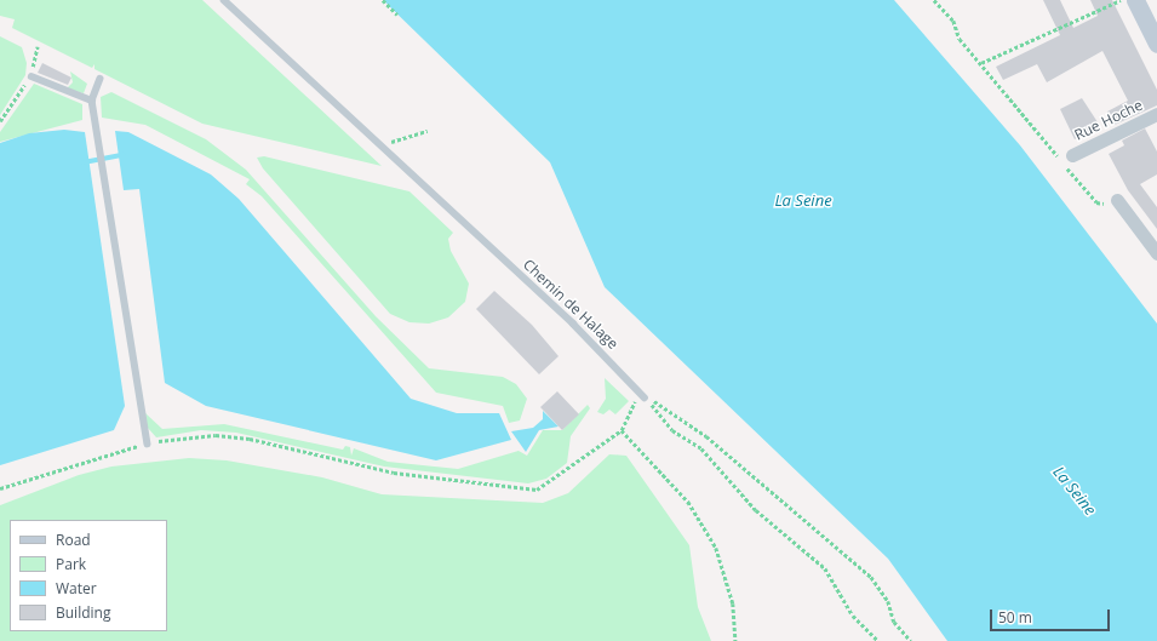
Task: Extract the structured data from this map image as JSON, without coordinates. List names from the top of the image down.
{
  "streets": {
    "street": ["Rue Hoche"],
    "lane": ["Chemin de Halage"]
  },
  "water": ["La Seine"],
  "legend": [
    "Road",
    "Park",
    "Water",
    "Building"
  ],
  "scale_bar": "50 m"
}
